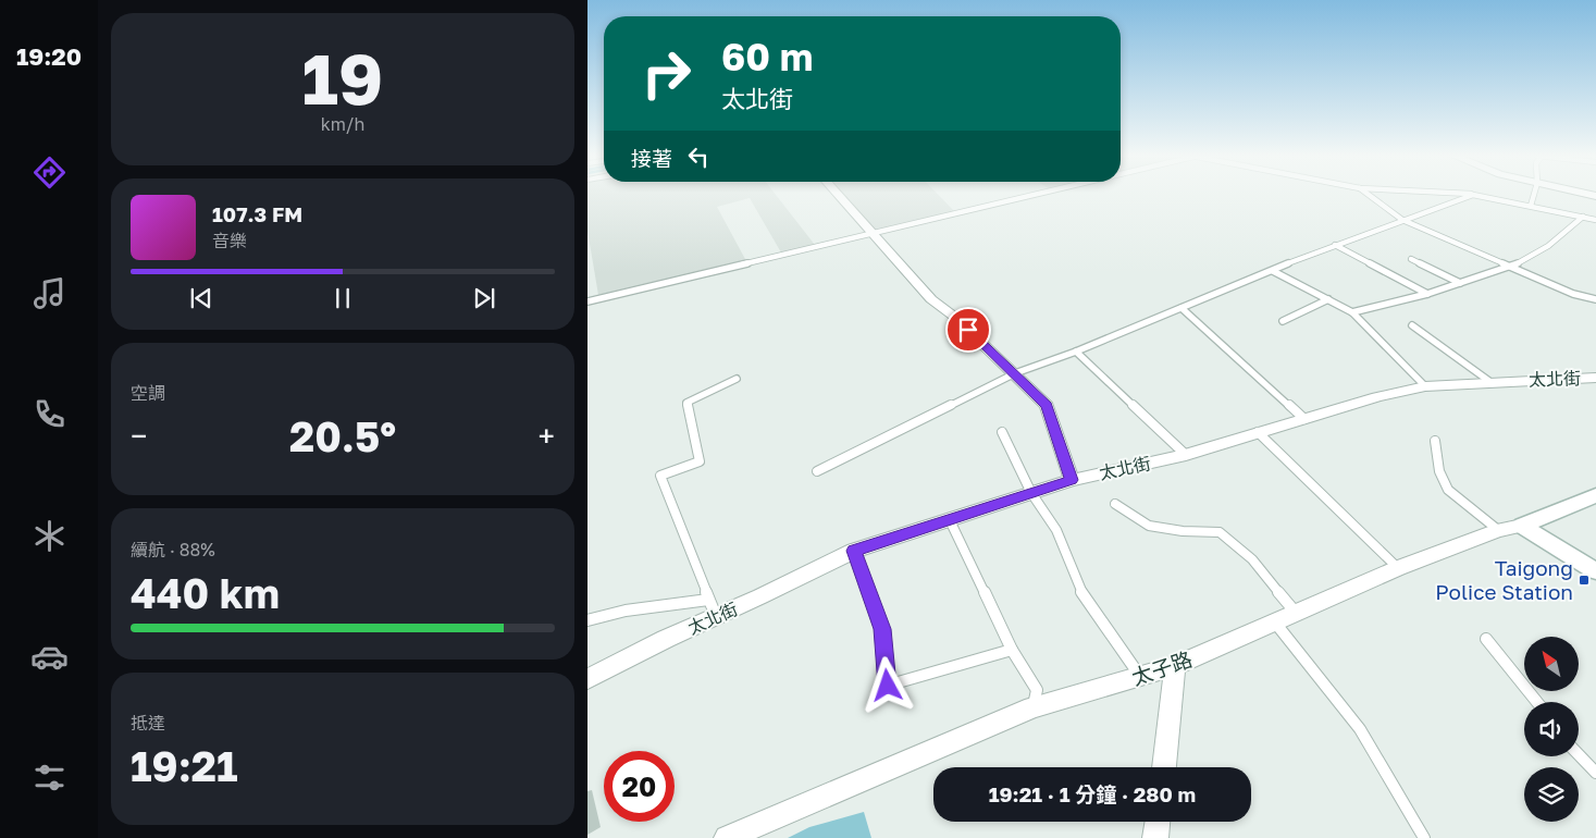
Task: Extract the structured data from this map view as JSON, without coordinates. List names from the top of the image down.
{
  "streets": {
    "street": ["太北街", "太子路"]
  },
  "places": {
    "transit": ["Taigong Police Station"]
  },
  "north": "top left",
  "page": {
    "tabs": "19:20",
    "tile": [
      ["19", "km/h"],
      "空調",
      ["續航 · 88%", "440 km"],
      ["抵達", "19:21"]
    ],
    "turn": ["60 m", "太北街"],
    "then": "接著",
    "song": ["107.3 FM", "音樂"],
    "heat": ["−", "20.5°", "+"],
    "limit": "20",
    "trip": "19:21 · 1 分鐘 · 280 m"
  }
}
